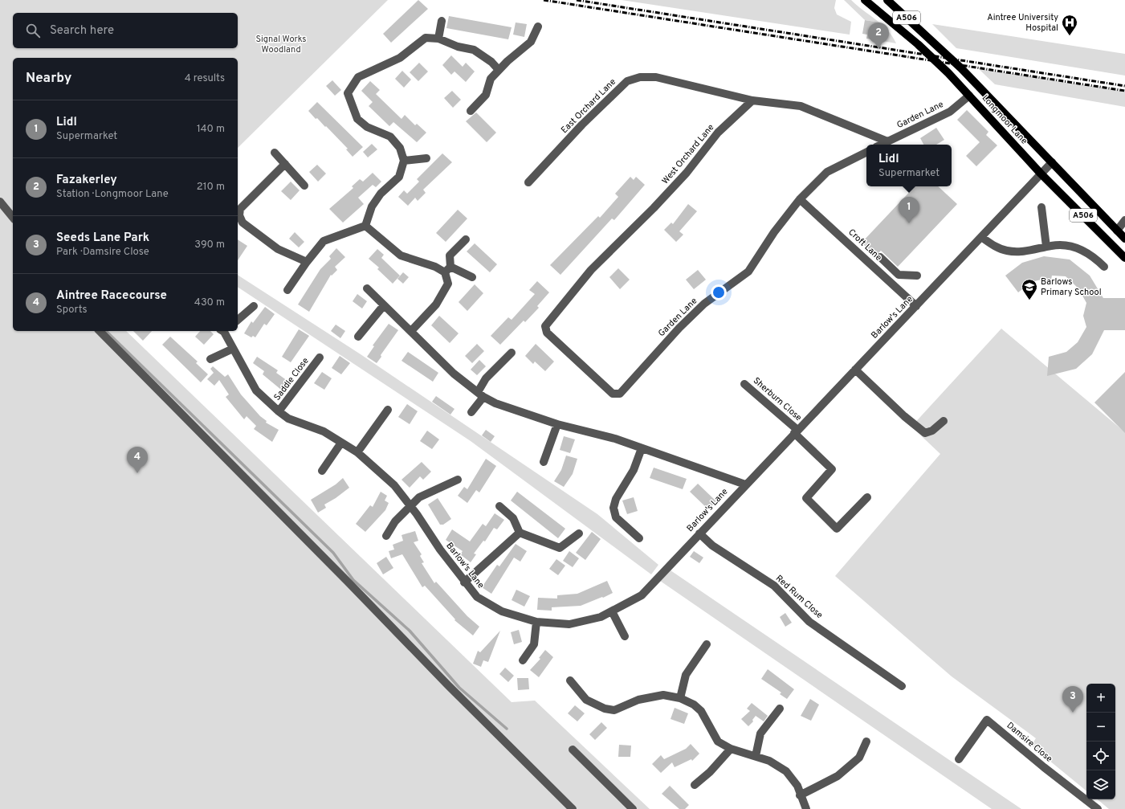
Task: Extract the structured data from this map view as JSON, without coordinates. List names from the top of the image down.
{
  "streets": {
    "main road": ["A506", "Longmoor Lane"],
    "street": [
      "East Orchard Lane",
      "Garden Lane",
      "West Orchard Lane",
      "Croft Lane",
      "Barlow's Lane",
      "Saddle Close",
      "Sherburn Close",
      "Red Rum Close",
      "Damsire Close"
    ]
  },
  "crossings": [
    ["East Orchard Lane", "West Orchard Lane"],
    ["Garden Lane", "Longmoor Lane"],
    ["Garden Lane", "West Orchard Lane"],
    ["Garden Lane", "Croft Lane"],
    ["Longmoor Lane", "Barlow's Lane"],
    ["Croft Lane", "Barlow's Lane"],
    ["Barlow's Lane", "Saddle Close"],
    ["Barlow's Lane", "Sherburn Close"],
    ["Barlow's Lane", "Red Rum Close"]
  ],
  "parks": ["Signal Works Woodland"],
  "places": {
    "hospital": ["Aintree University Hospital"],
    "school or university": ["Barlows Primary School"]
  },
  "page": {
    "search": "Search here",
    "pins": [
      "2",
      "1",
      "4",
      "3"
    ],
    "heading": ["Nearby", "4 results"],
    "list": [
      {
        "mark": "1",
        "name": "Lidl",
        "note": "Supermarket",
        "value": "140 m"
      },
      {
        "mark": "2",
        "name": "Fazakerley",
        "note": "Station · Longmoor Lane",
        "value": "210 m"
      },
      {
        "mark": "3",
        "name": "Seeds Lane Park",
        "note": "Park · Damsire Close",
        "value": "390 m"
      },
      {
        "mark": "4",
        "name": "Aintree Racecourse",
        "note": "Sports",
        "value": "430 m"
      }
    ],
    "popup": ["Lidl", "Supermarket"],
    "map_buttons": ["+", "−"]
  }
}
